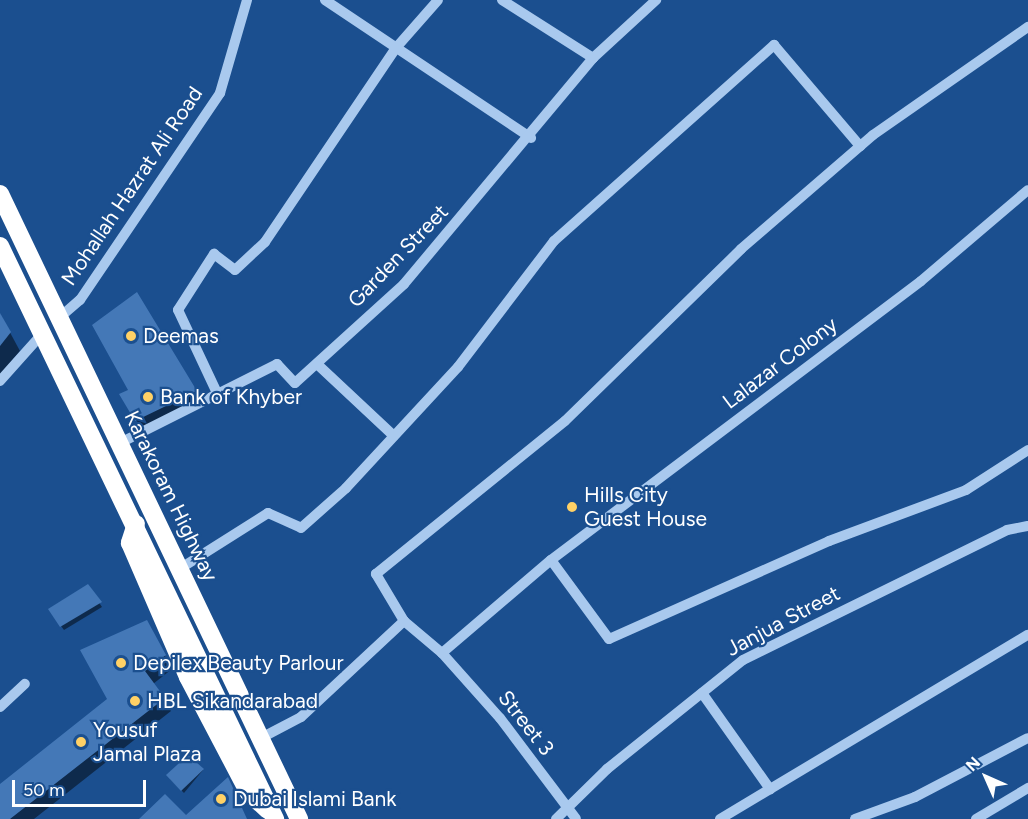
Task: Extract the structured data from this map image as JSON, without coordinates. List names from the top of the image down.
{
  "streets": {
    "highway": ["Karakoram Highway"],
    "street": [
      "Mohallah Hazrat Ali Road",
      "Garden Street",
      "Lalazar Colony",
      "Janjua Street",
      "Street 3"
    ]
  },
  "crossings": [
    ["Mohallah Hazrat Ali Road", "Karakoram Highway"],
    ["Garden Street", "Karakoram Highway"],
    ["Lalazar Colony", "Street 3"],
    ["Janjua Street", "Street 3"]
  ],
  "places": [
    "Deemas",
    "Bank of Khyber",
    "Hills City Guest House",
    "Depilex Beauty Parlour",
    "HBL Sikandarabad",
    "Yousuf Jamal Plaza",
    "Dubai Islami Bank"
  ],
  "scale_bar": "50 m",
  "north": "top left"
}
